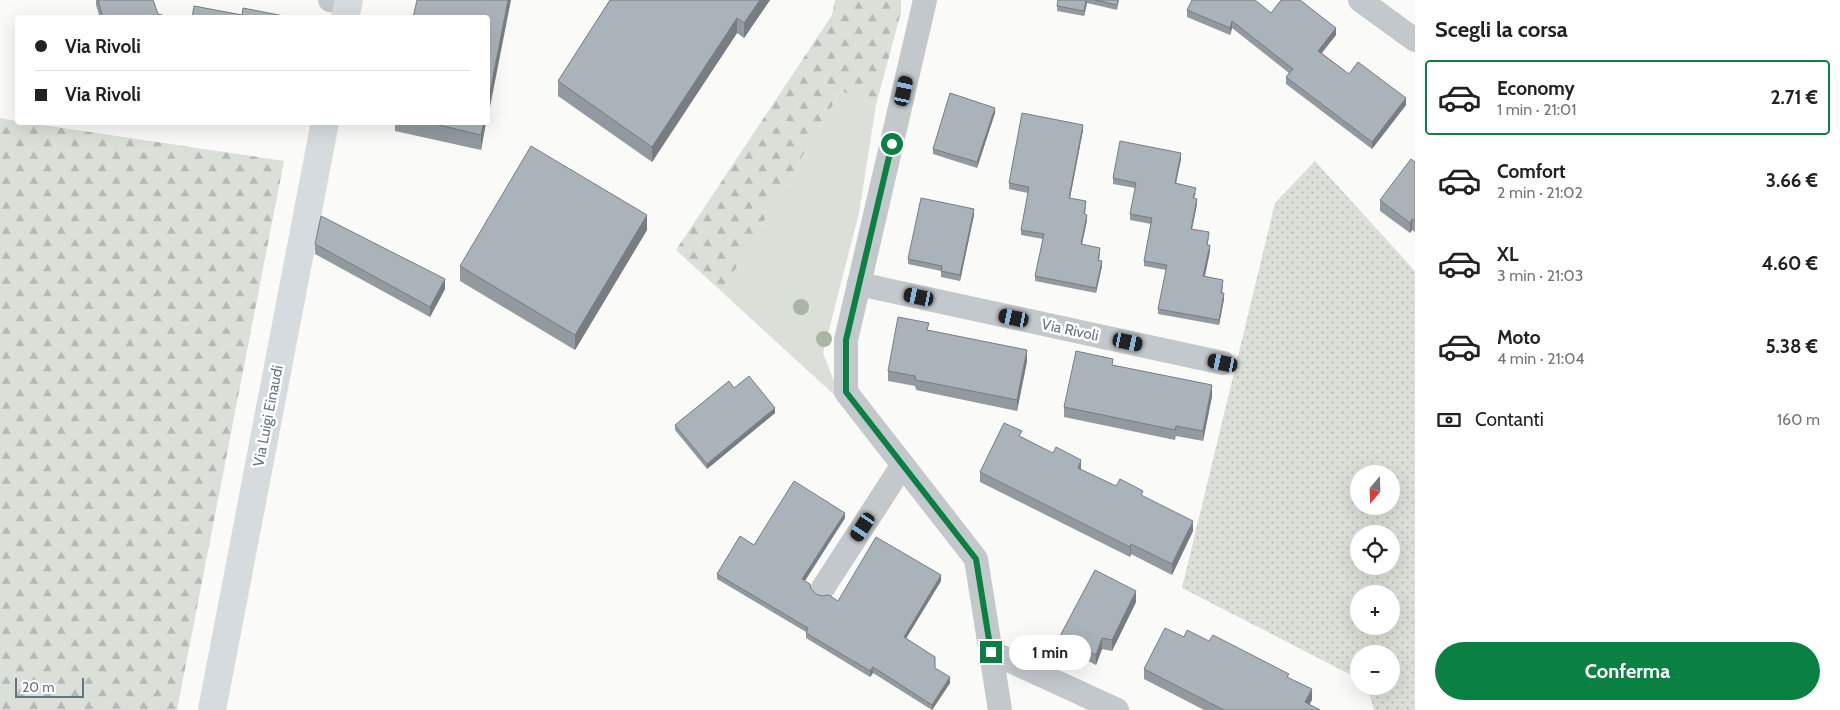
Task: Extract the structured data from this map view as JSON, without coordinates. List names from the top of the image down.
{
  "streets": {
    "main road": ["Via Luigi Einaudi"],
    "street": ["Via Rivoli"]
  },
  "scale_bar": "20 m",
  "north": "bottom",
  "page": {
    "heading": "Scegli la corsa",
    "banner": ["Via Rivoli", "Via Rivoli"],
    "list": [
      {
        "name": "Economy",
        "note": "1 min · 21:01",
        "value": "2.71 €"
      },
      {
        "name": "Comfort",
        "note": "2 min · 21:02",
        "value": "3.66 €"
      },
      {
        "name": "XL",
        "note": "3 min · 21:03",
        "value": "4.60 €"
      },
      {
        "name": "Moto",
        "note": "4 min · 21:04",
        "value": "5.38 €"
      }
    ],
    "pay": ["Contanti", "160 m"],
    "map_buttons": ["+", "−"],
    "buttons": "Conferma",
    "bubble": "1 min",
    "scale": "20 m"
  }
}
